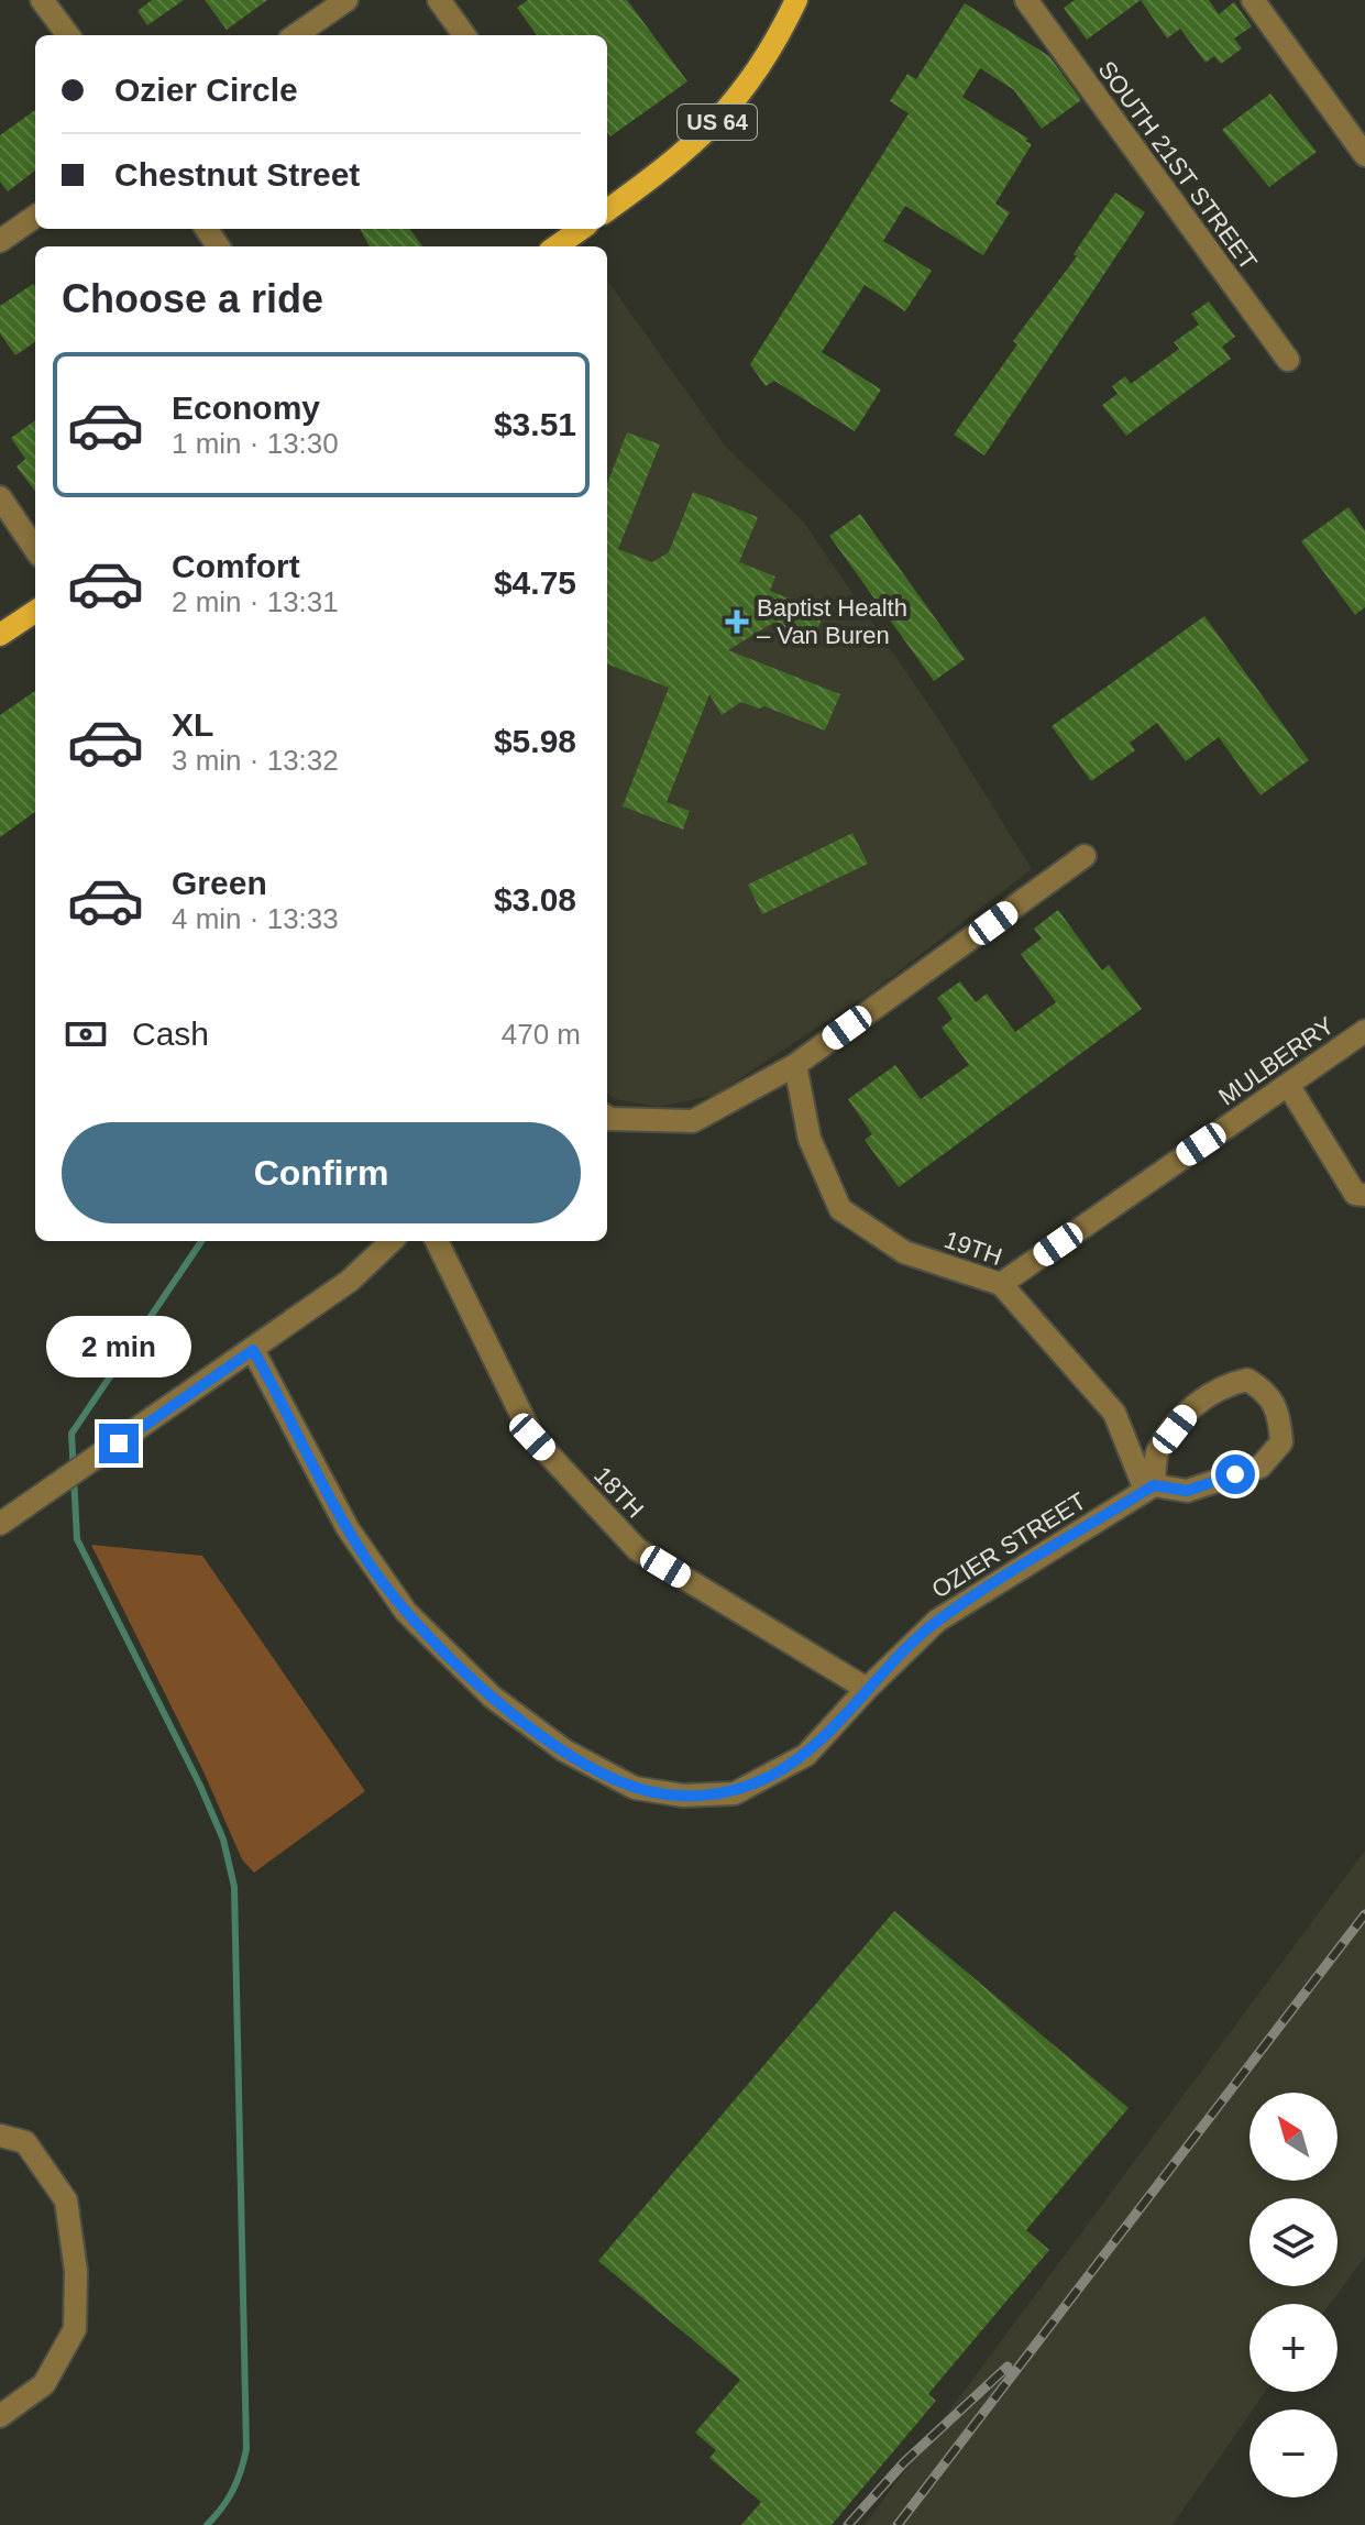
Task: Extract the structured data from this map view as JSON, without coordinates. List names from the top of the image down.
{
  "streets": {
    "main road": ["US 64"],
    "street": [
      "SOUTH 21ST STREET",
      "MULBERRY",
      "19TH",
      "18TH",
      "OZIER STREET"
    ]
  },
  "crossings": [
    ["MULBERRY", "19TH"],
    ["19TH", "OZIER STREET"],
    ["18TH", "OZIER STREET"]
  ],
  "places": {
    "health": ["Baptist Health – Van Buren"]
  },
  "north": "top left",
  "page": {
    "banner": ["Ozier Circle", "Chestnut Street"],
    "heading": "Choose a ride",
    "list": [
      {
        "name": "Economy",
        "note": "1 min · 13:30",
        "value": "$3.51"
      },
      {
        "name": "Comfort",
        "note": "2 min · 13:31",
        "value": "$4.75"
      },
      {
        "name": "XL",
        "note": "3 min · 13:32",
        "value": "$5.98"
      },
      {
        "name": "Green",
        "note": "4 min · 13:33",
        "value": "$3.08"
      }
    ],
    "pay": ["Cash", "470 m"],
    "buttons": "Confirm",
    "bubble": "2 min",
    "map_buttons": ["+", "−"]
  }
}
